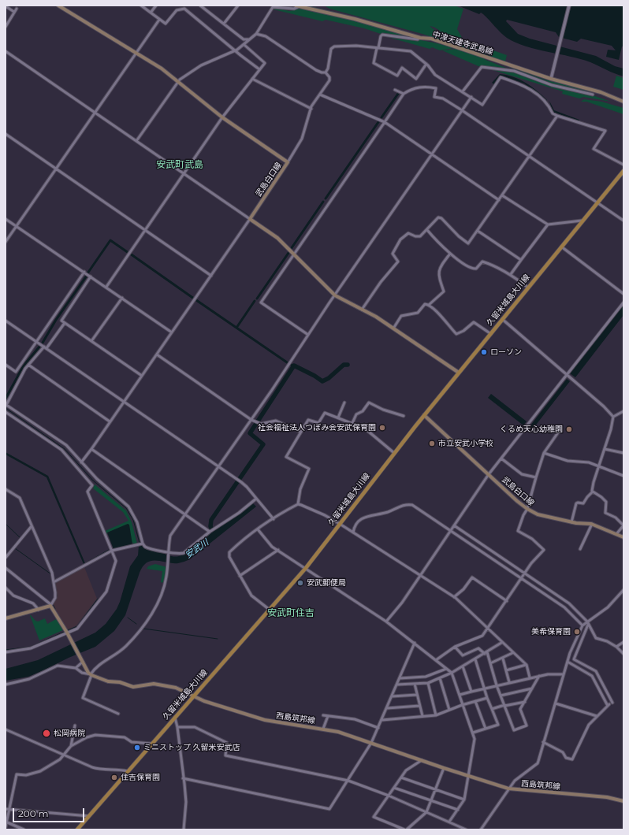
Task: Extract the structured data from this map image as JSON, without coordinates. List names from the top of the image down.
{
  "streets": {
    "main road": [
      "中津天建寺武島線",
      "武島白口線",
      "久留米城島大川線",
      "西島筑邦線"
    ]
  },
  "crossings": [
    ["武島白口線", "久留米城島大川線"],
    ["久留米城島大川線", "西島筑邦線"]
  ],
  "districts": ["安武町武島", "安武町住吉"],
  "water": ["安武川"],
  "places": [
    "ローソン",
    "社会福祉法人つぼみ会安武保育園",
    "くるめ天心幼稚園",
    "市立安武小学校",
    "安武郵便局",
    "美希保育園",
    "松岡病院",
    "ミニストップ 久留米安武店",
    "住吉保育園"
  ],
  "scale_bar": "200 m"
}
